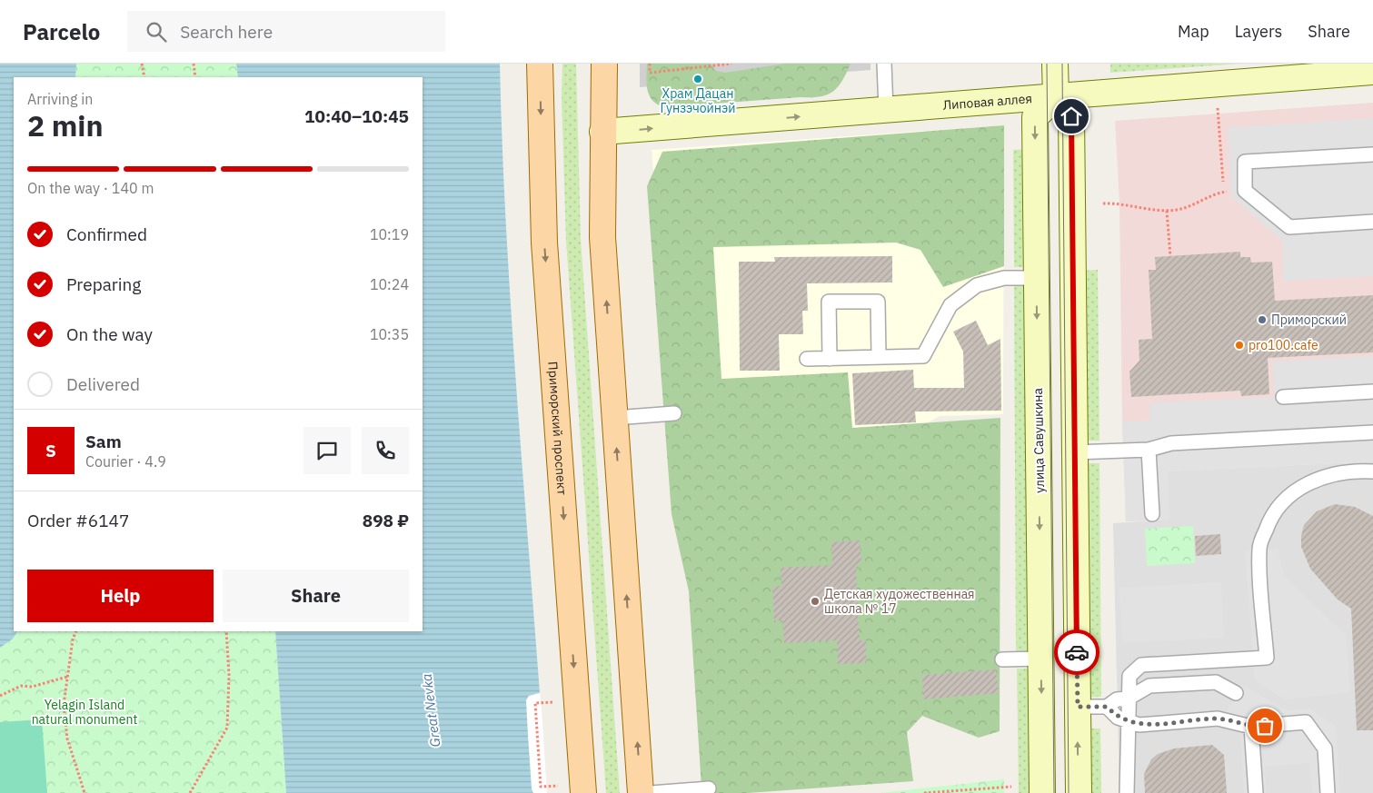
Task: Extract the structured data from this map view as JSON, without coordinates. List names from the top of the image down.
{
  "streets": {
    "main road": ["Липовая аллея", "Приморский проспект", "улица Савушкина"]
  },
  "crossings": [
    ["Липовая аллея", "улица Савушкина"]
  ],
  "one_way": ["Липовая аллея"],
  "water": ["Great Nevka"],
  "parks": ["Yelagin Island natural monument"],
  "places": [
    "Храм Дацан Гунзэчойнэй",
    "Приморский",
    "pro100.cafe",
    "Детская художественная школа № 17"
  ],
  "page": {
    "header": "Parcelo",
    "search": "Search here",
    "nav": ["Map", "Layers", "Share"],
    "heading": ["2 min", "Arriving in", "10:40–10:45"],
    "panel": [
      "Sam",
      "Courier · 4.9",
      "Order #6147",
      "898 ₽"
    ],
    "bar": "On the way · 140 m",
    "list": [
      ["Confirmed", "10:19"],
      ["Preparing", "10:24"],
      ["On the way", "10:35"],
      "Delivered"
    ],
    "round": "S",
    "buttons": ["Help", "Share"]
  }
}
